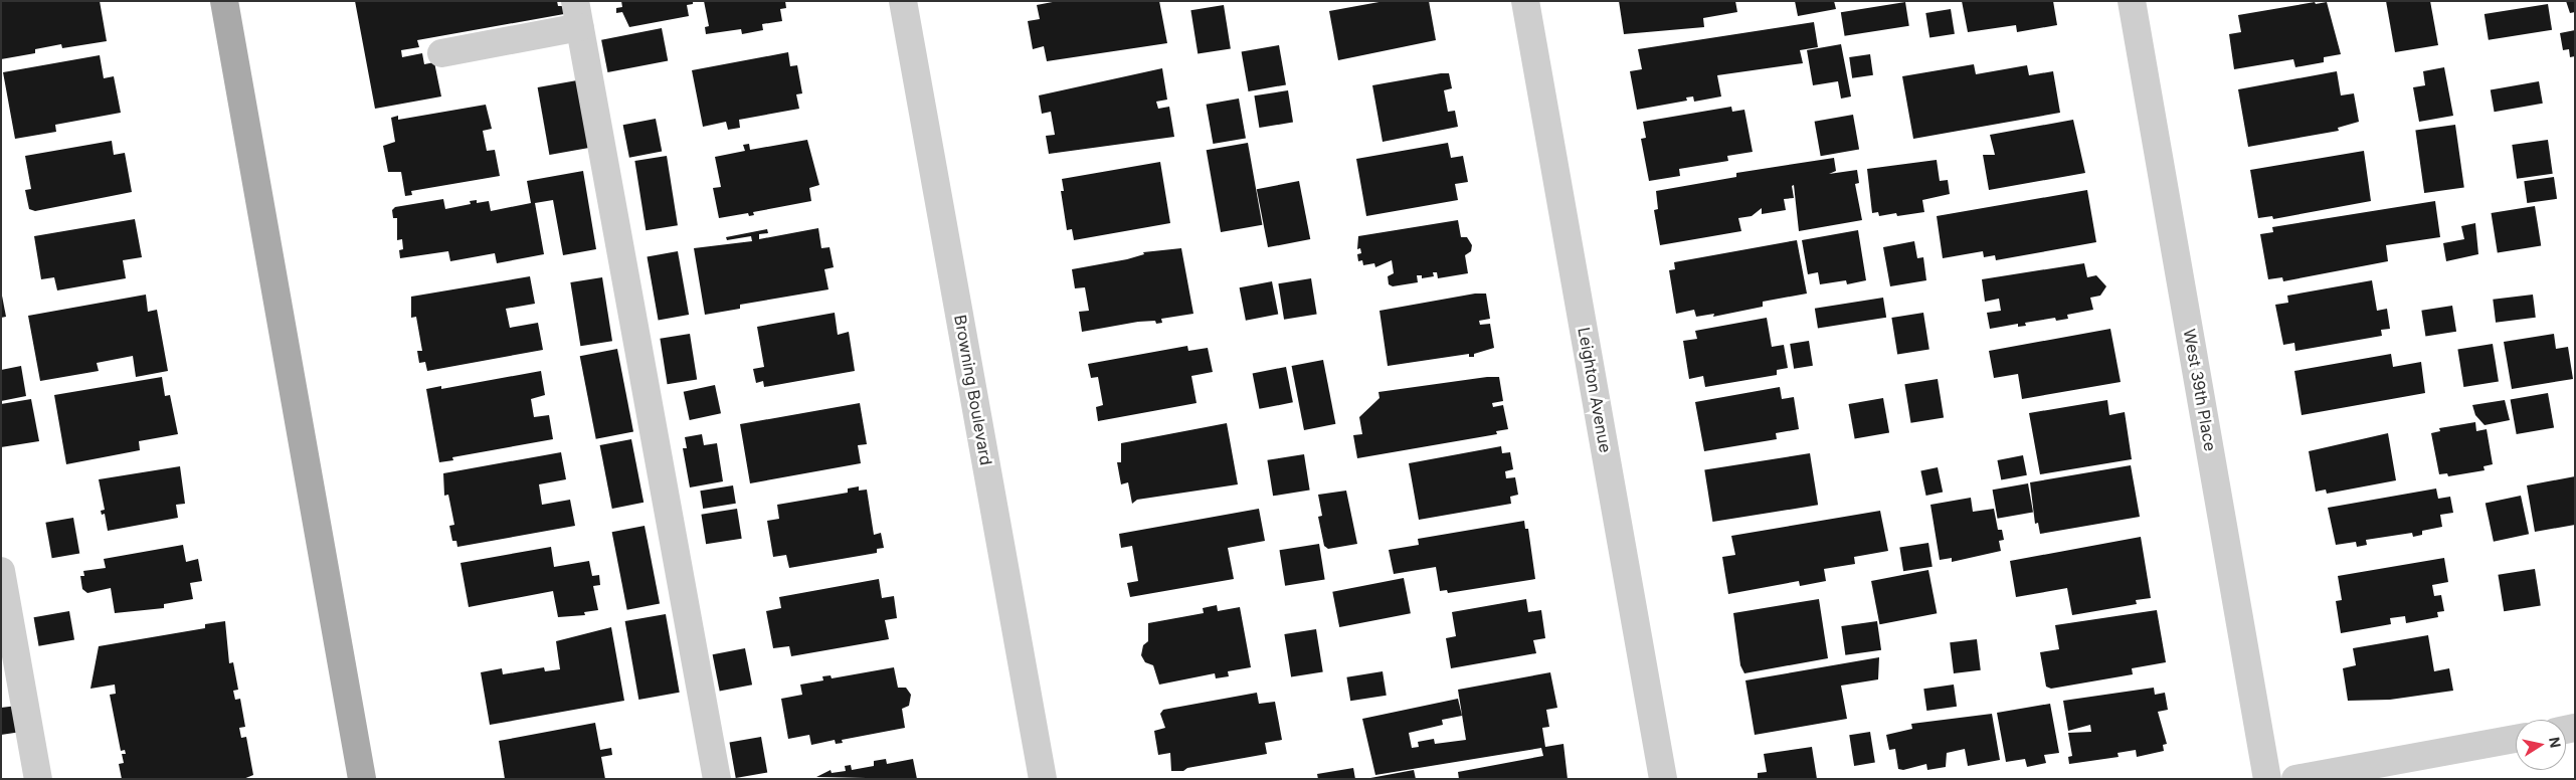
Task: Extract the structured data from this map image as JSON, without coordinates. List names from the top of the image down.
{
  "streets": {
    "street": ["Browning Boulevard", "Leighton Avenue", "West 39th Place"]
  },
  "north": "right"
}
